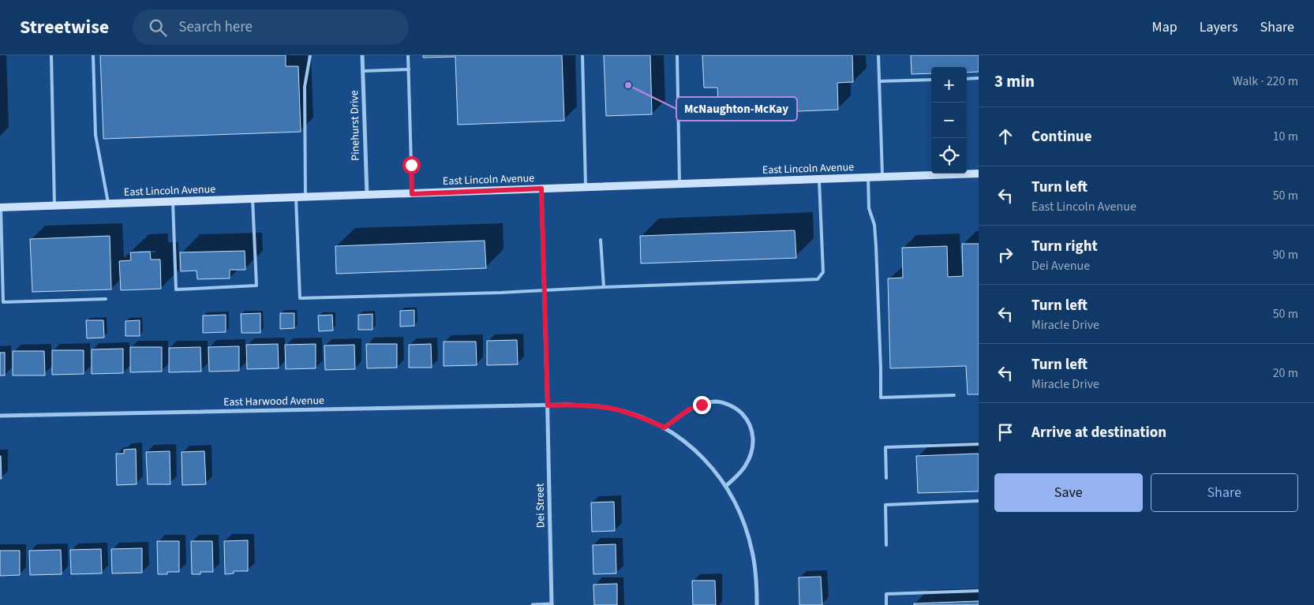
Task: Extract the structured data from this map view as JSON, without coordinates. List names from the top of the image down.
{
  "streets": {
    "street": [
      "Pinehurst Drive",
      "East Lincoln Avenue",
      "East Harwood Avenue",
      "Dei Street"
    ]
  },
  "crossings": [
    ["Pinehurst Drive", "East Lincoln Avenue"],
    ["East Lincoln Avenue", "Dei Street"],
    ["East Harwood Avenue", "Dei Street"]
  ],
  "places": ["McNaughton-McKay"],
  "page": {
    "header": "Streetwise",
    "search": "Search here",
    "nav": ["Map", "Layers", "Share"],
    "heading": ["3 min", "Walk · 220 m"],
    "map_buttons": ["+", "−"],
    "list": [
      ["Continue", "10 m"],
      ["Turn left", "East Lincoln Avenue", "50 m"],
      ["Turn right", "Dei Avenue", "90 m"],
      ["Turn left", "Miracle Drive", "50 m"],
      ["Turn left", "Miracle Drive", "20 m"],
      "Arrive at destination"
    ],
    "buttons": ["Save", "Share"]
  }
}
